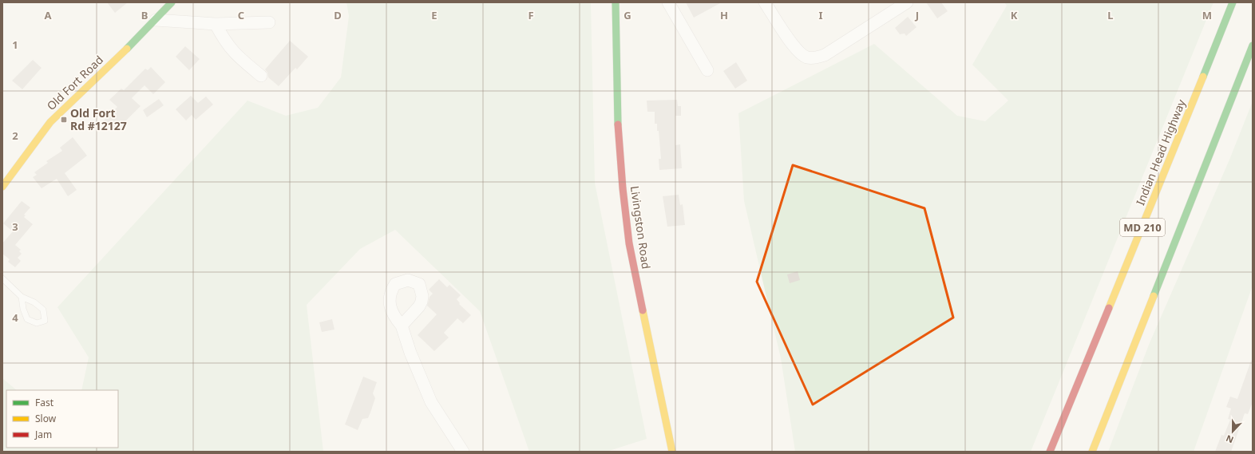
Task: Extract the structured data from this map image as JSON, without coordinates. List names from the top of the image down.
{
  "streets": {
    "main road": [
      "Old Fort Road",
      "Indian Head Highway",
      "Livingston Road",
      "MD 210"
    ]
  },
  "places": {
    "transit": ["Old Fort Rd #12127"]
  },
  "legend": ["Fast", "Slow", "Jam"],
  "north": "bottom",
  "grid": {
    "columns": [
      "A",
      "B",
      "C",
      "D",
      "E",
      "F",
      "G",
      "H",
      "I",
      "J",
      "K",
      "L",
      "M"
    ],
    "rows": [
      "1",
      "2",
      "3",
      "4"
    ]
  }
}
